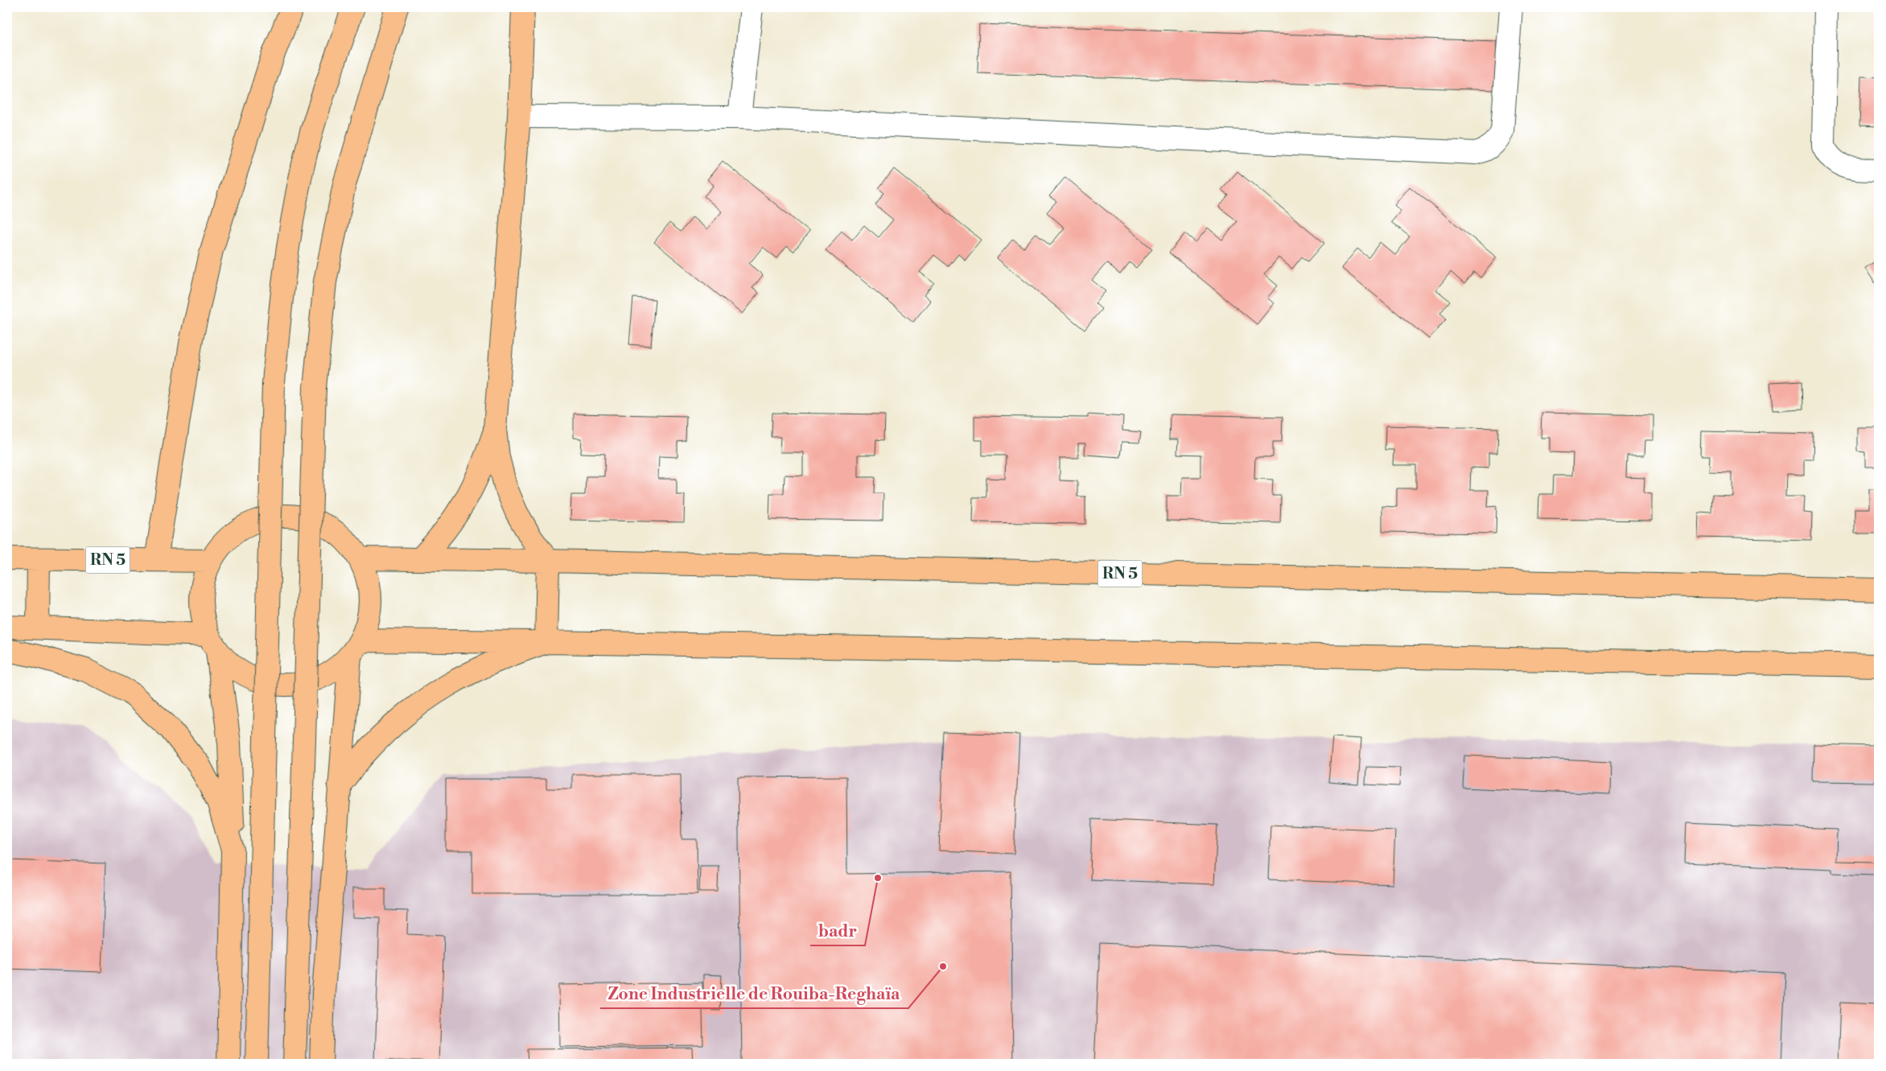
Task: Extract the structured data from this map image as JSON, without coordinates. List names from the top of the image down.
{
  "streets": {
    "highway": ["RN 5"]
  },
  "places": ["badr", "Zone Industrielle de Rouiba-Reghaïa"]
}
